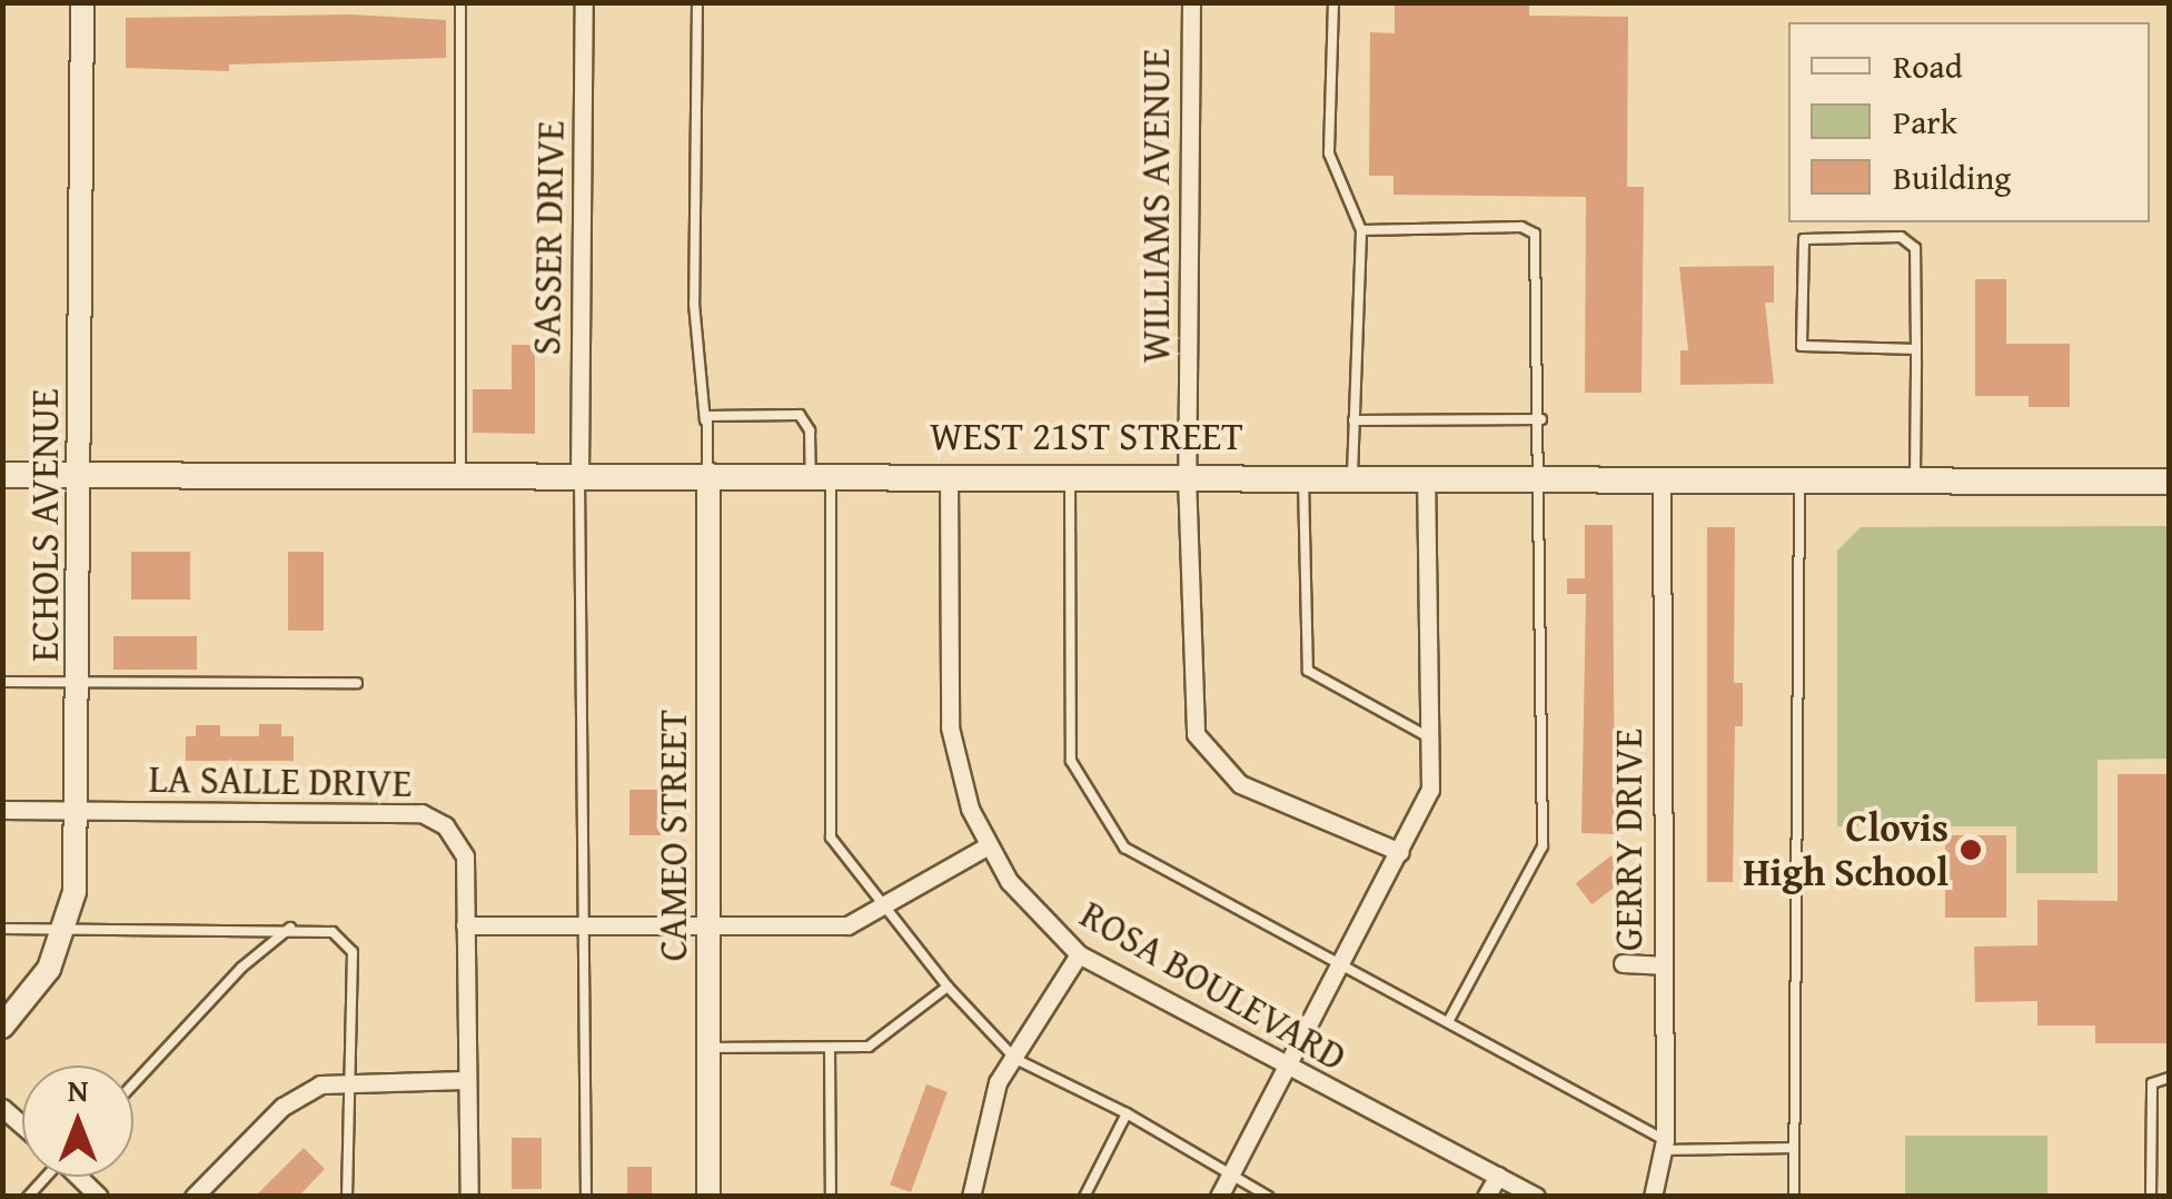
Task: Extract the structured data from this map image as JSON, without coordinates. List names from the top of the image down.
{
  "streets": {
    "main road": ["WEST 21ST STREET"],
    "street": [
      "WILLIAMS AVENUE",
      "SASSER DRIVE",
      "ECHOLS AVENUE",
      "LA SALLE DRIVE",
      "CAMEO STREET",
      "GERRY DRIVE",
      "ROSA BOULEVARD"
    ]
  },
  "crossings": [
    ["WILLIAMS AVENUE", "WEST 21ST STREET"],
    ["SASSER DRIVE", "WEST 21ST STREET"],
    ["WEST 21ST STREET", "ECHOLS AVENUE"],
    ["WEST 21ST STREET", "CAMEO STREET"],
    ["WEST 21ST STREET", "GERRY DRIVE"],
    ["WEST 21ST STREET", "ROSA BOULEVARD"],
    ["ECHOLS AVENUE", "LA SALLE DRIVE"]
  ],
  "places": ["Clovis High School"],
  "legend": ["Road", "Park", "Building"],
  "north": "top"
}
